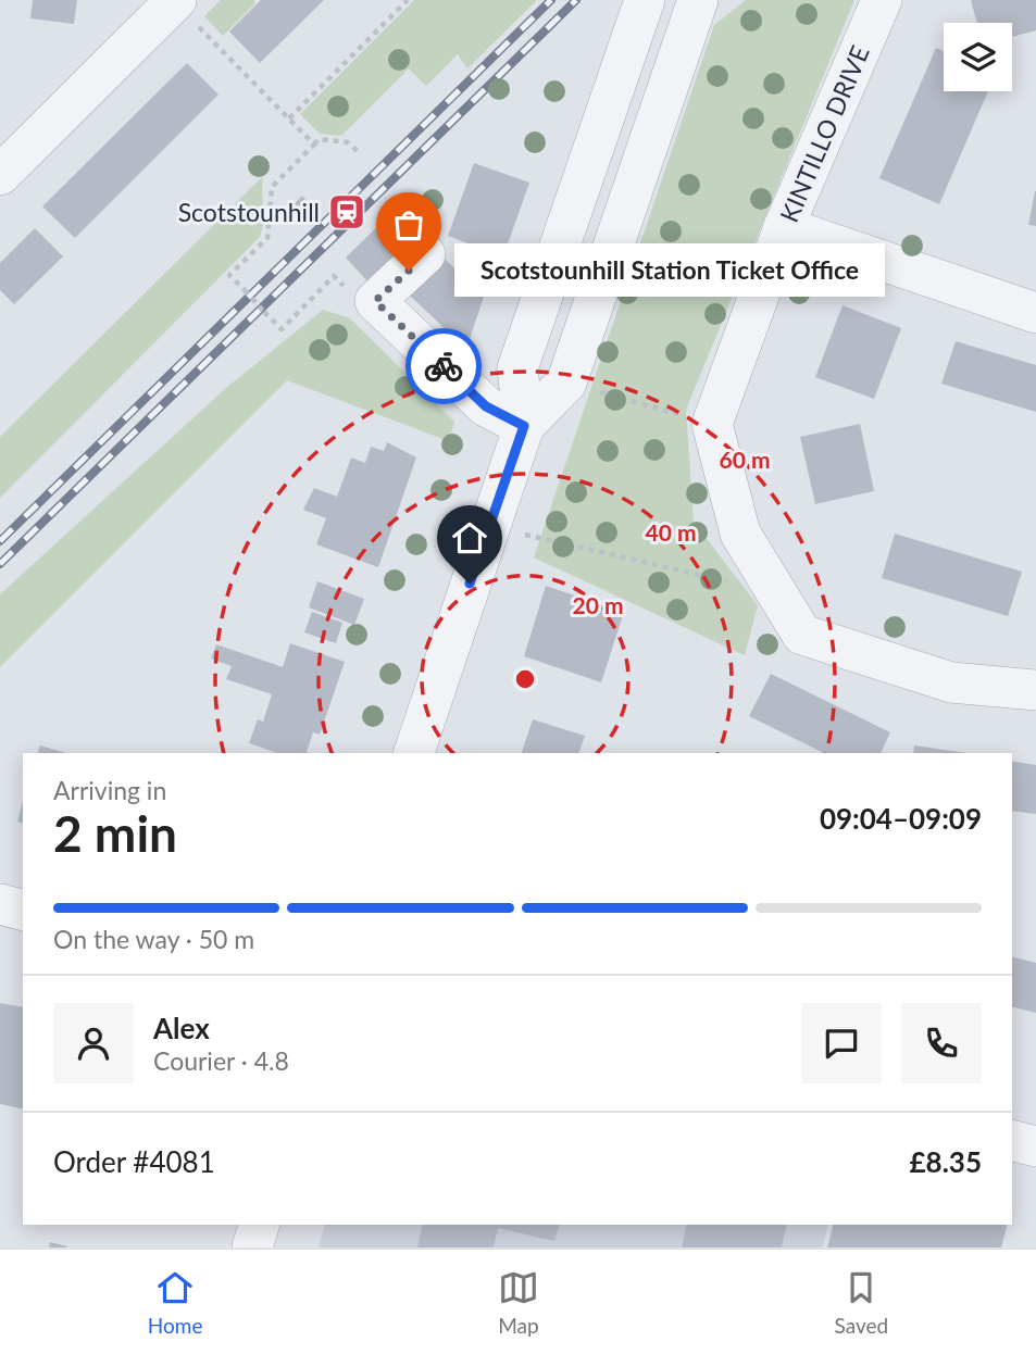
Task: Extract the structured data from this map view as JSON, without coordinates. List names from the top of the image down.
{
  "streets": {
    "street": ["KINTILLO DRIVE"]
  },
  "places": {
    "station": ["Scotstounhill"],
    "other": ["Scotstounhill Station Ticket Office"]
  },
  "page": {
    "bubble": "Scotstounhill Station Ticket Office",
    "heading": ["2 min", "Arriving in", "09:04–09:09"],
    "panel": [
      "Alex",
      "Courier · 4.8",
      "Order #4081",
      "£8.35"
    ],
    "bar": "On the way · 50 m",
    "tabs": ["Home", "Map", "Saved"]
  },
  "rings": ["60 m", "40 m", "20 m"]
}
